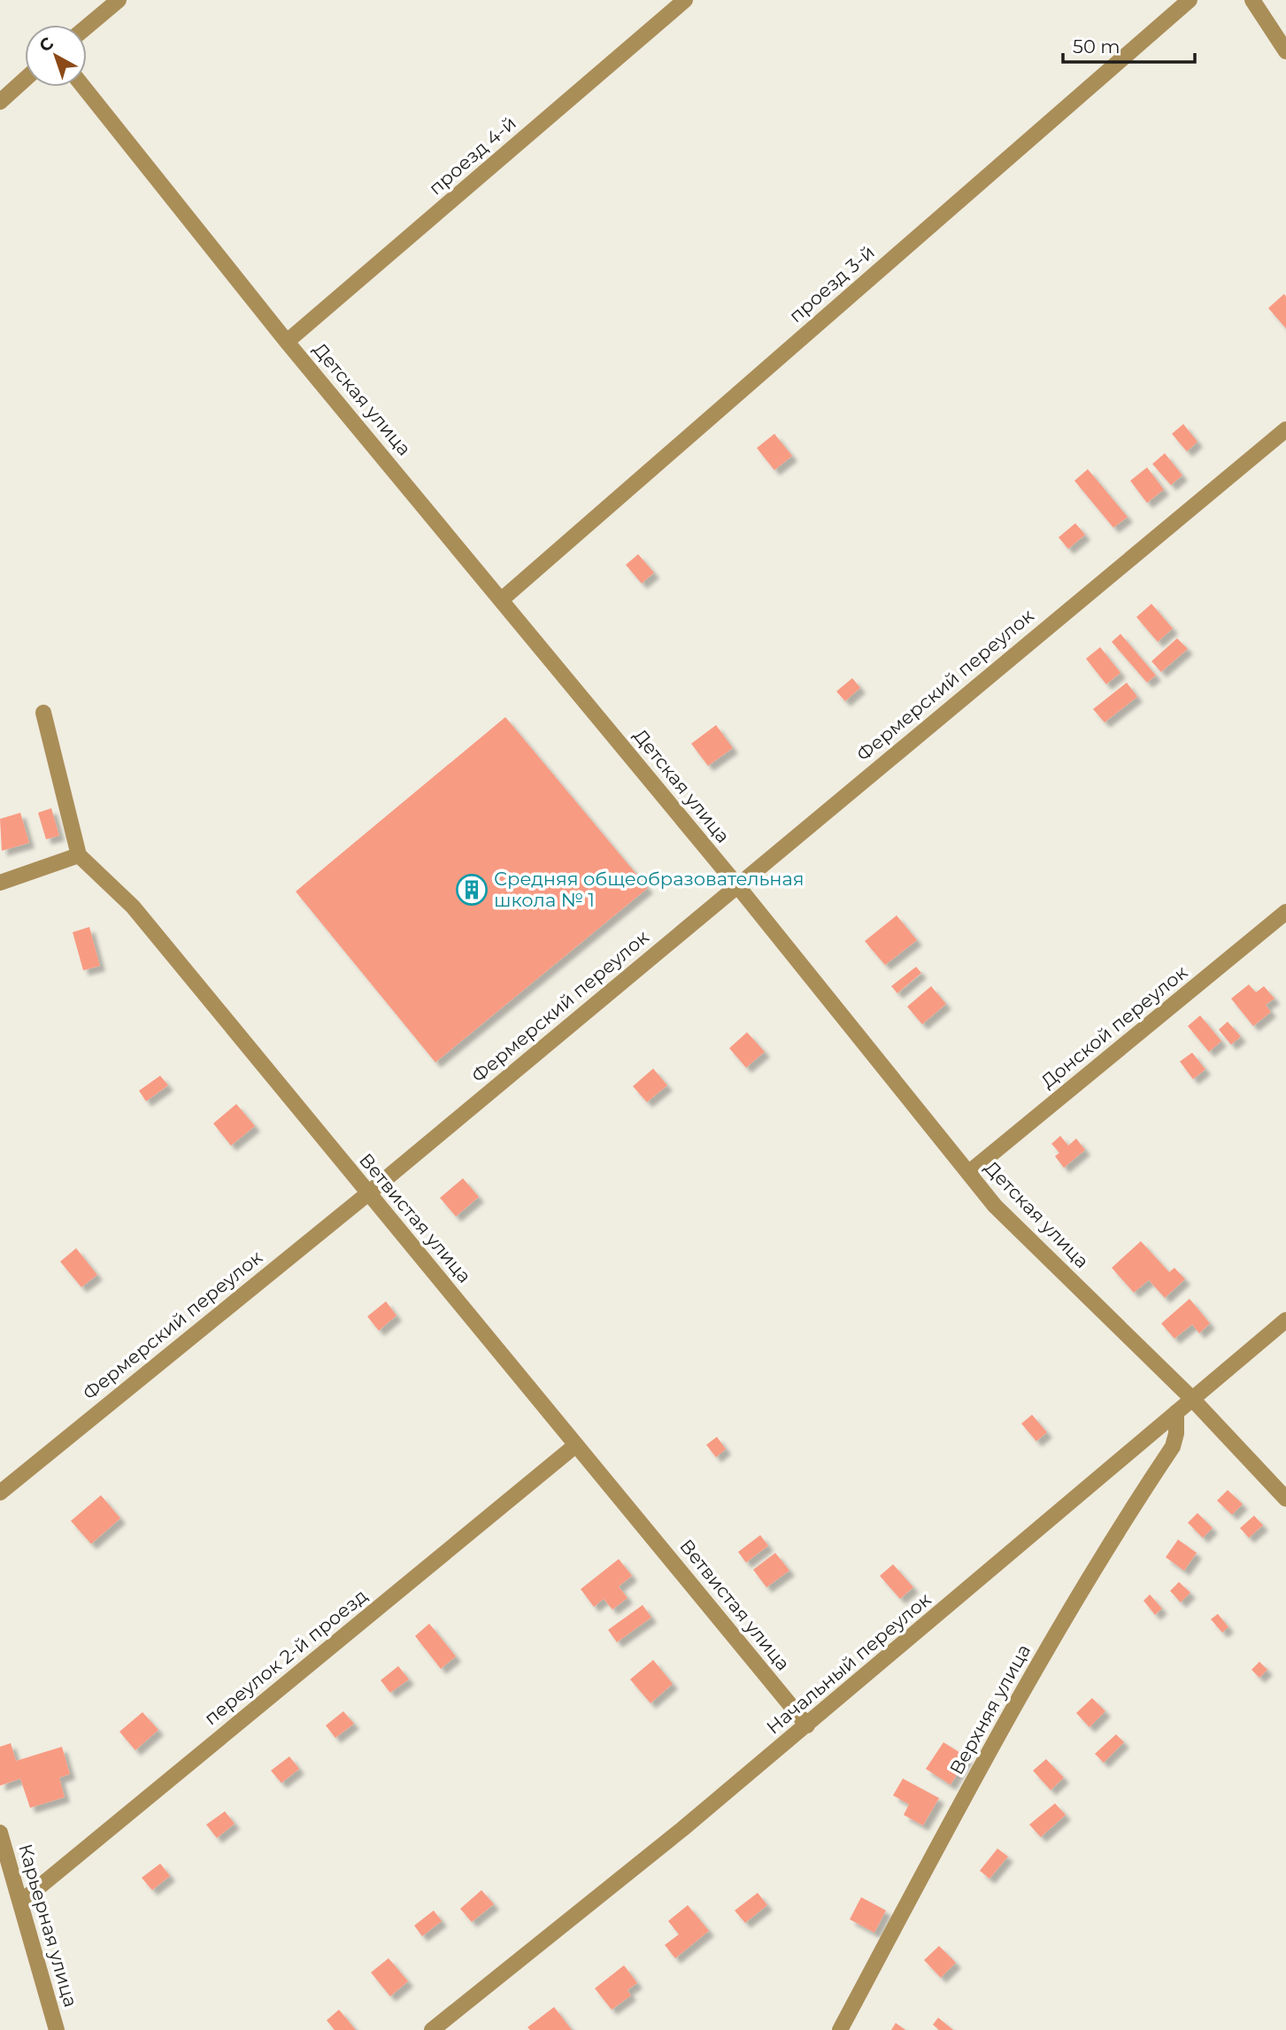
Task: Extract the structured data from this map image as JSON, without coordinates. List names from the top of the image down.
{
  "streets": {
    "street": [
      "проезд 4-й",
      "проезд 3-й",
      "Детская улица",
      "Фермерский переулок",
      "Донской переулок",
      "Ветвистая улица",
      "переулок 2-й проезд",
      "Начальный переулок",
      "Верхняя улица",
      "Карьерная улица"
    ]
  },
  "crossings": [
    ["проезд 4-й", "Детская улица"],
    ["проезд 3-й", "Детская улица"],
    ["Детская улица", "Фермерский переулок"],
    ["Детская улица", "Донской переулок"],
    ["Детская улица", "Начальный переулок"],
    ["Фермерский переулок", "Ветвистая улица"],
    ["Ветвистая улица", "переулок 2-й проезд"],
    ["Ветвистая улица", "Начальный переулок"],
    ["переулок 2-й проезд", "Карьерная улица"],
    ["Начальный переулок", "Верхняя улица"]
  ],
  "places": {
    "building": ["Средняя общеобразовательная школа № 1"]
  },
  "scale_bar": "50 m",
  "north": "top left"
}
